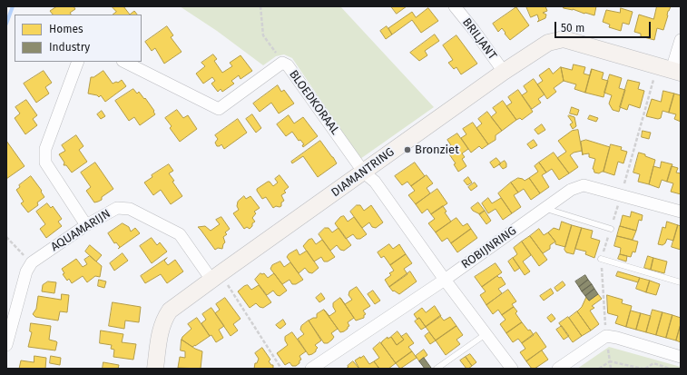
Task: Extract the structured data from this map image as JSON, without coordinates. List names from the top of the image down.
{
  "streets": {
    "street": [
      "BRILJANT",
      "BLOEDKORAAL",
      "DIAMANTRING",
      "AQUAMARIJN",
      "ROBIJNRING"
    ]
  },
  "crossings": [
    ["BRILJANT", "DIAMANTRING"],
    ["BLOEDKORAAL", "DIAMANTRING"],
    ["DIAMANTRING", "AQUAMARIJN"]
  ],
  "places": ["Bronziet"],
  "legend": ["Homes", "Industry"],
  "scale_bar": "50 m"
}
